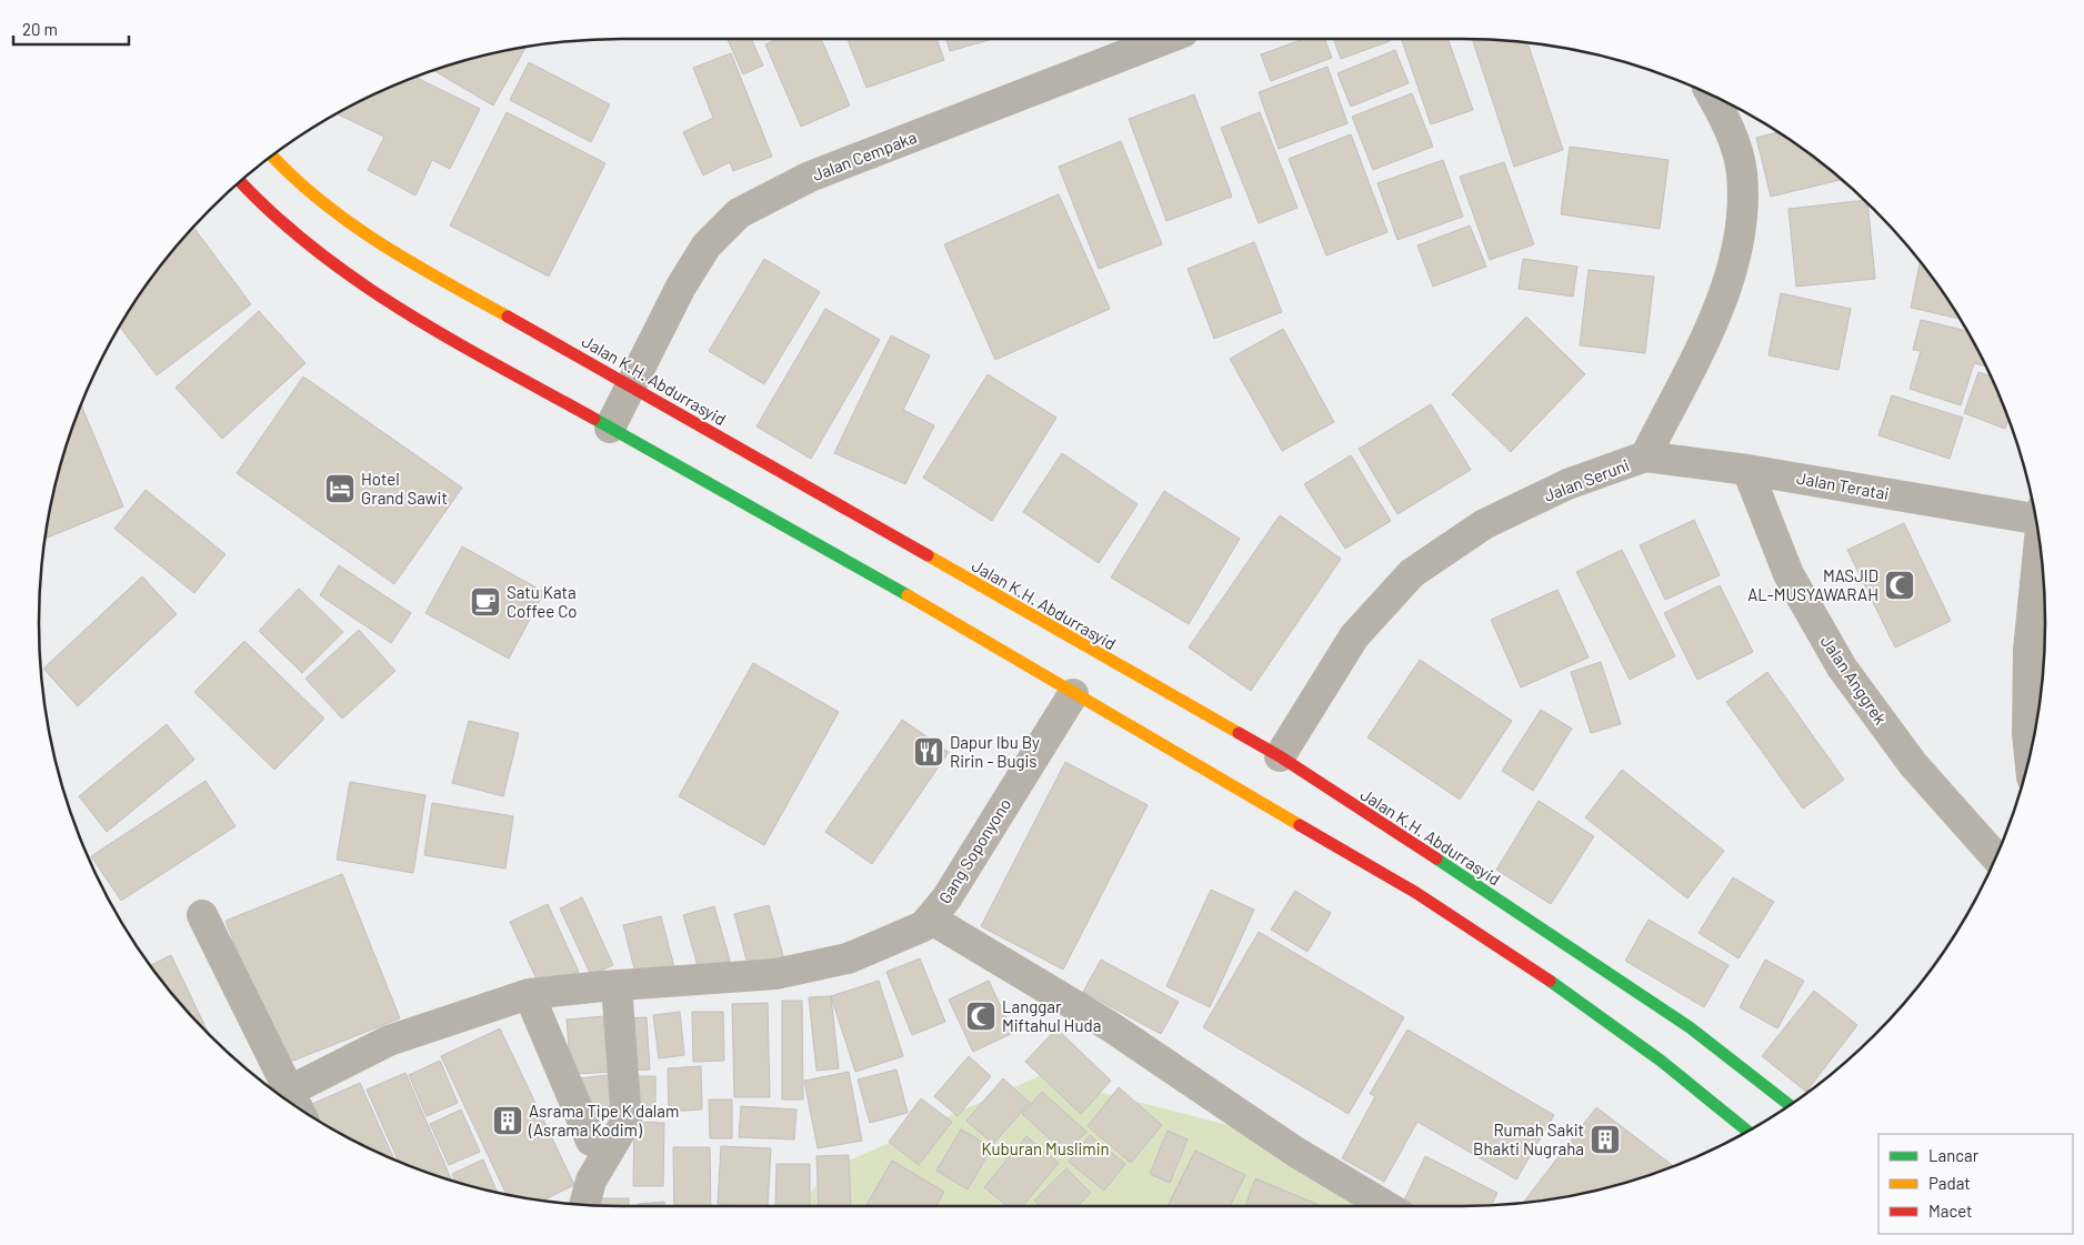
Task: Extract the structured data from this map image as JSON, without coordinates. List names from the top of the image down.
{
  "streets": {
    "street": [
      "Jalan Cempaka",
      "Jalan K.H. Abdurrasyid",
      "Jalan Seruni",
      "Jalan Teratai",
      "Jalan Anggrek",
      "Gang Soponyono"
    ]
  },
  "crossings": [
    ["Jalan Cempaka", "Jalan K.H. Abdurrasyid"],
    ["Jalan K.H. Abdurrasyid", "Jalan Seruni"],
    ["Jalan Seruni", "Jalan Teratai"],
    ["Jalan Teratai", "Jalan Anggrek"]
  ],
  "parks": ["Kuburan Muslimin"],
  "places": {
    "hotel": ["Hotel Grand Sawit"],
    "mosque": ["MASJID AL-MUSYAWARAH", "Langgar Miftahul Huda"],
    "cafe": ["Satu Kata Coffee Co"],
    "restaurant": ["Dapur Ibu By Ririn - Bugis"],
    "building": ["Asrama Tipe K dalam (Asrama Kodim)", "Rumah Sakit Bhakti Nugraha"]
  },
  "legend": ["Lancar", "Padat", "Macet"],
  "scale_bar": "20 m"
}
